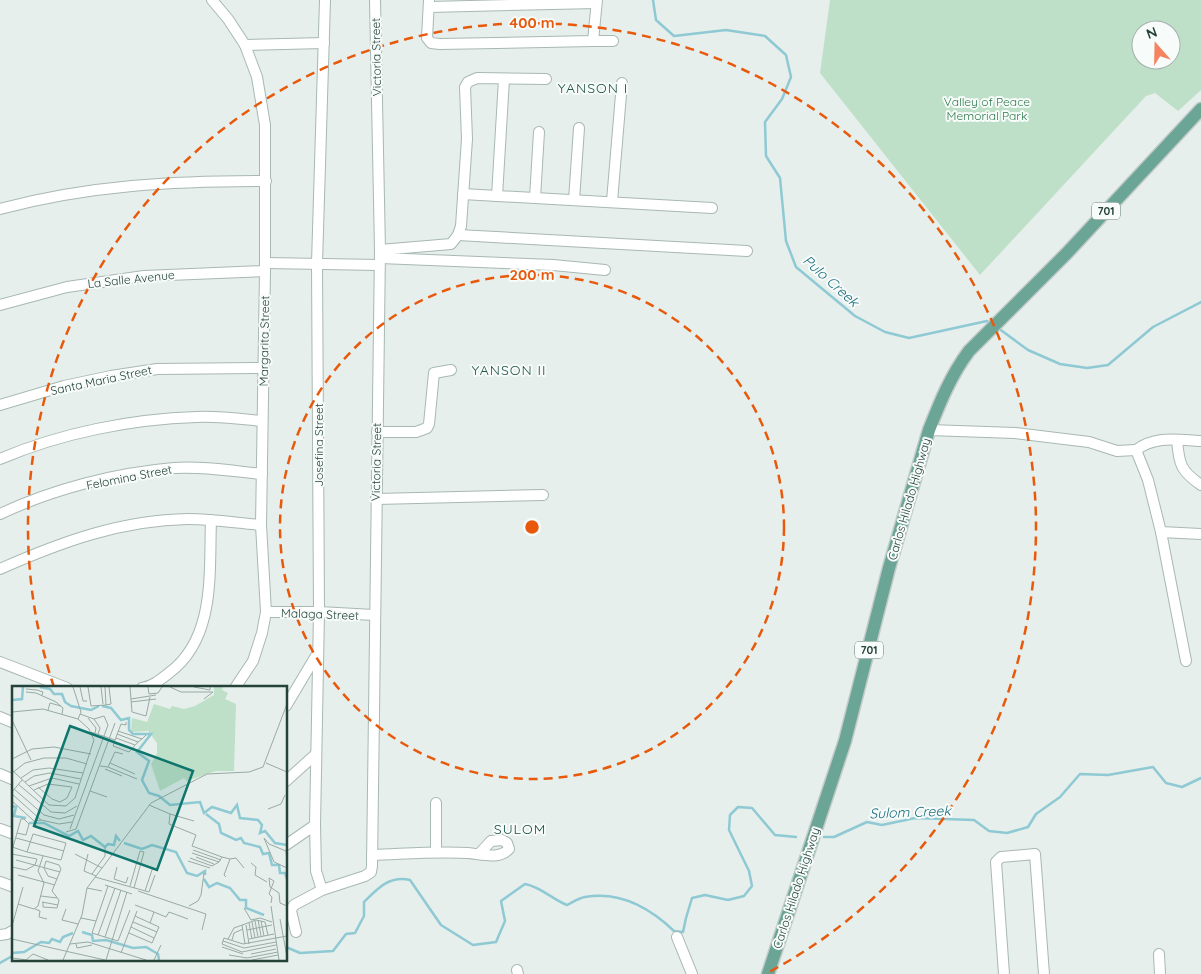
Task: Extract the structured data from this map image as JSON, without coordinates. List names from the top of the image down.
{
  "streets": {
    "main road": ["701", "Carlos Hilado Highway"],
    "street": [
      "Victoria Street",
      "La Salle Avenue",
      "Margarita Street",
      "Santa Maria Street",
      "Josefina Street",
      "Felomina Street",
      "Malaga Street"
    ]
  },
  "crossings": [
    ["Victoria Street", "La Salle Avenue"],
    ["Victoria Street", "Josefina Street"],
    ["Victoria Street", "Malaga Street"],
    ["La Salle Avenue", "Margarita Street"],
    ["La Salle Avenue", "Josefina Street"],
    ["Margarita Street", "Santa Maria Street"],
    ["Margarita Street", "Felomina Street"],
    ["Margarita Street", "Malaga Street"],
    ["Josefina Street", "Malaga Street"]
  ],
  "districts": ["YANSON I", "YANSON II", "SULOM"],
  "water": ["Pulo Creek", "Sulom Creek"],
  "parks": ["Valley of Peace Memorial Park"],
  "north": "top",
  "rings": ["400 m", "200 m"]
}
